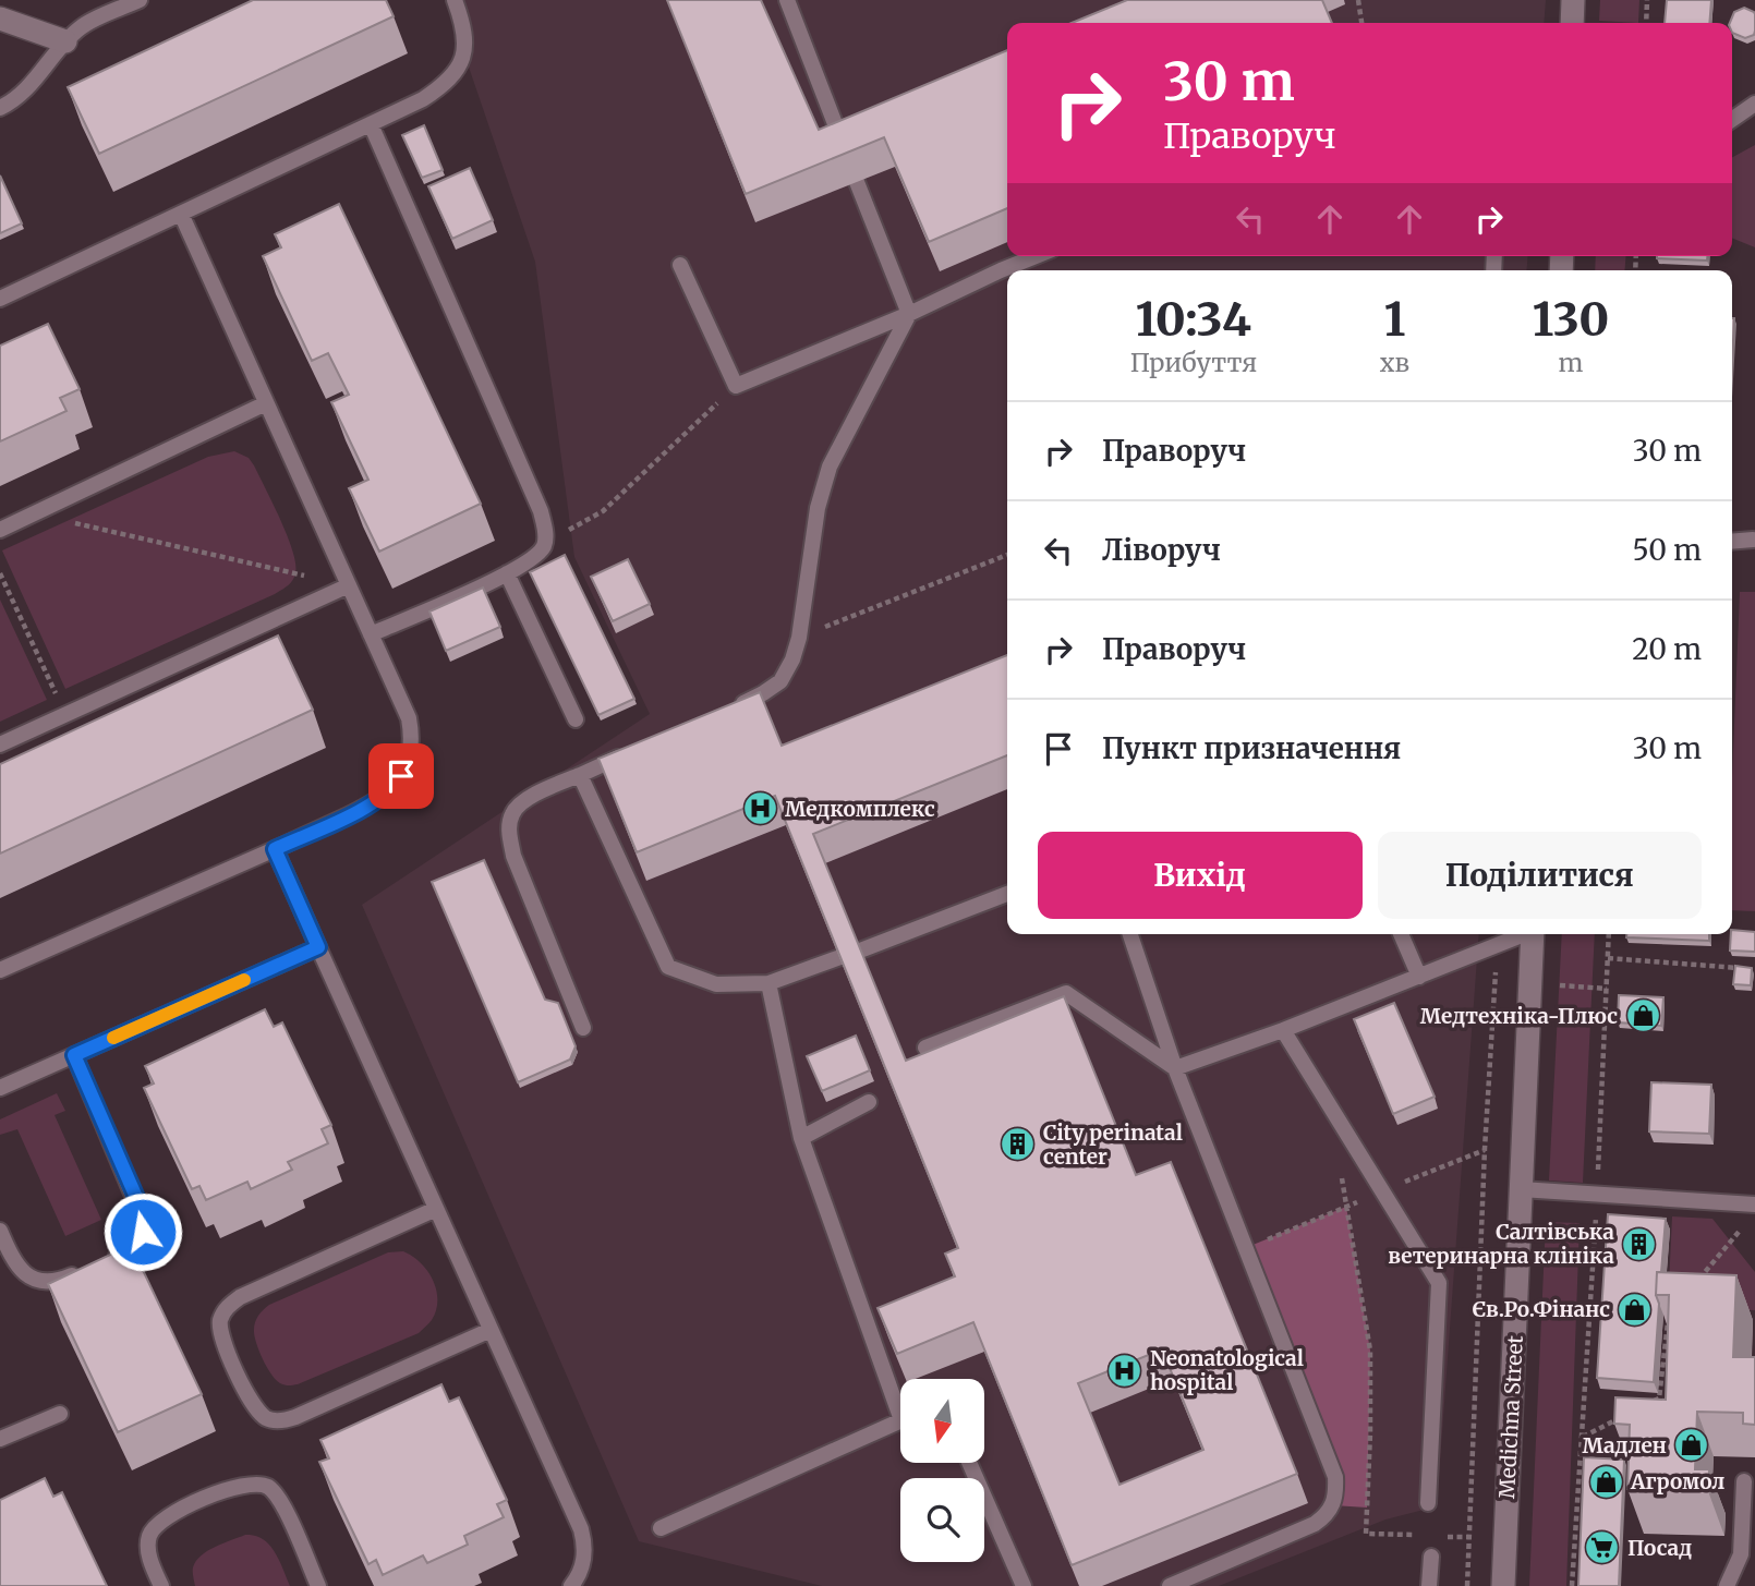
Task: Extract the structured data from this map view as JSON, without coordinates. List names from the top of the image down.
{
  "streets": {
    "street": ["Medichna Street"]
  },
  "places": {
    "hospital": ["Медкомплекс", "Neonatological hospital"],
    "shop": [
      "Медтехніка-Плюс",
      "Єв.Ро.Фінанс",
      "Мадлен",
      "Агромол"
    ],
    "building": ["City perinatal center", "Салтівська ветеринарна клініка"],
    "supermarket": ["Посад"]
  },
  "north": "bottom",
  "page": {
    "turn": ["30 m", "Праворуч"],
    "eta": [
      "10:34",
      "Прибуття",
      "1",
      "хв",
      "130",
      "m"
    ],
    "list": [
      {
        "name": "Праворуч",
        "value": "30 m"
      },
      {
        "name": "Ліворуч",
        "value": "50 m"
      },
      {
        "name": "Праворуч",
        "value": "20 m"
      },
      {
        "name": "Пункт призначення",
        "value": "30 m"
      }
    ],
    "buttons": ["Вихід", "Поділитися"]
  }
}
